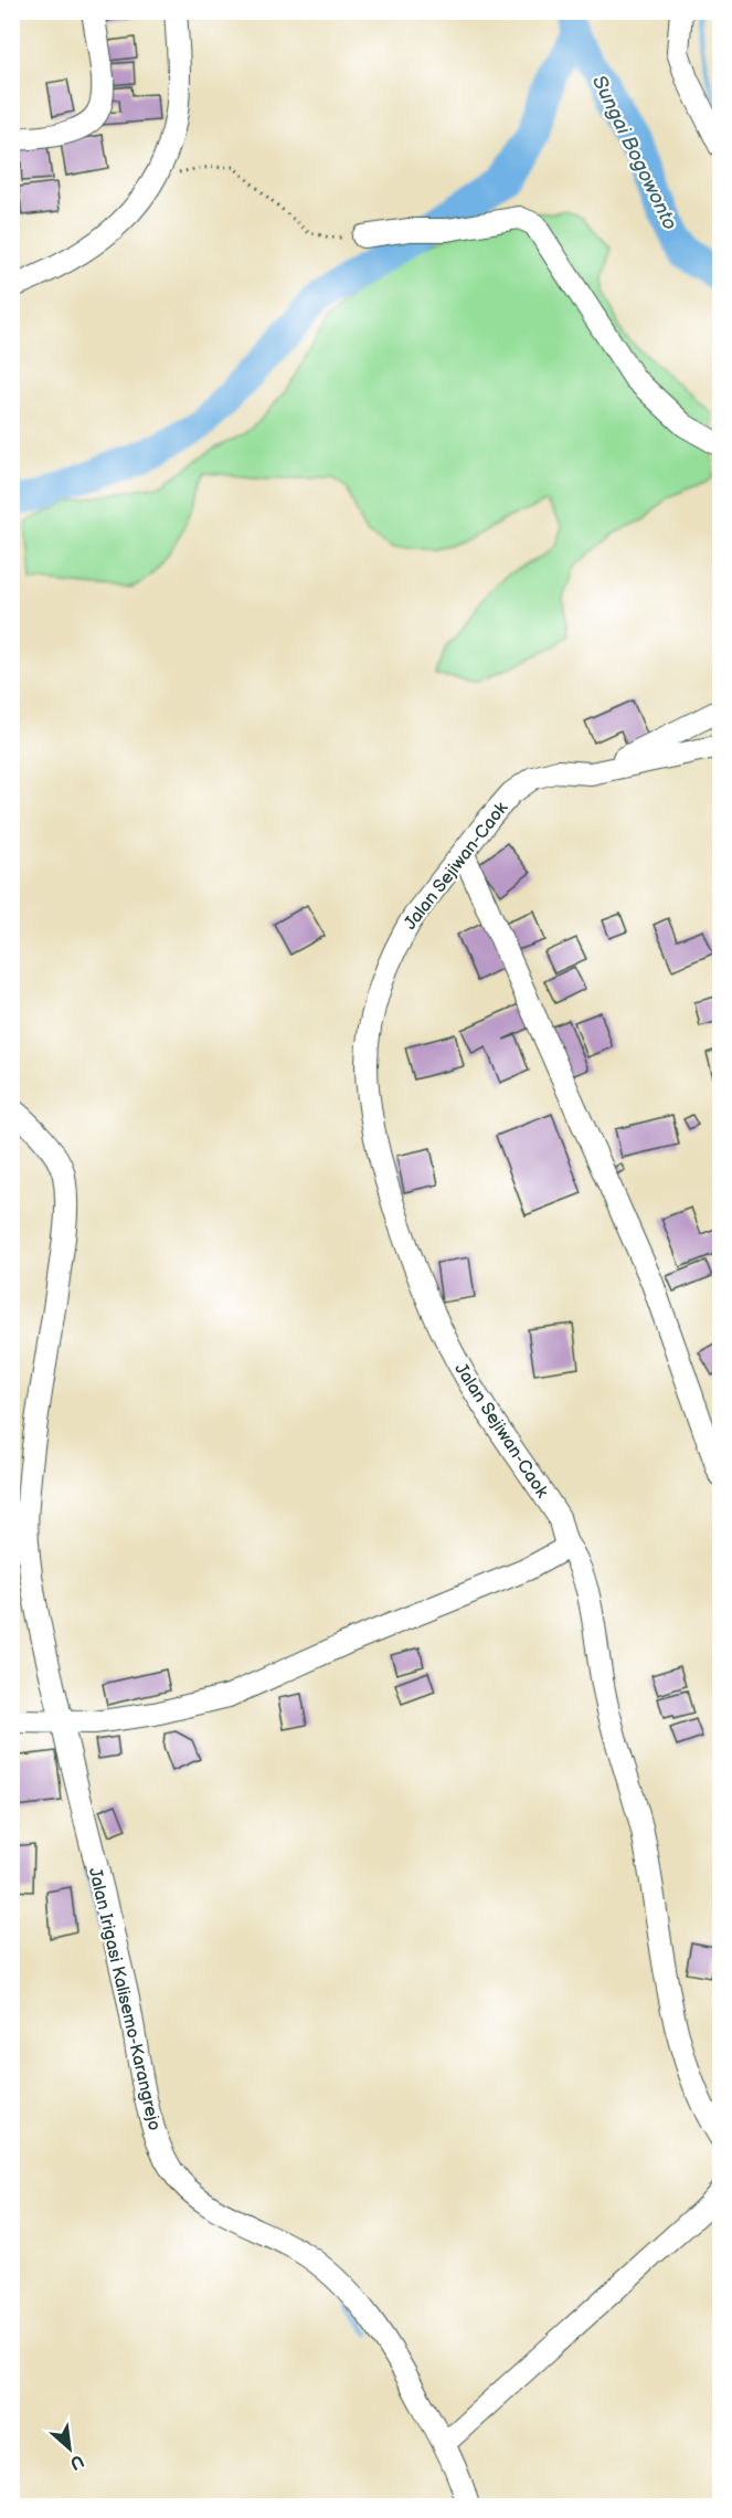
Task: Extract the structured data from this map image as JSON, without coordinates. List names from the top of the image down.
{
  "streets": {
    "street": ["Jalan Sejiwan-Caok", "Jalan Irigasi Kalisemo-Karangrejo"]
  },
  "water": ["Sungai Bogowonto"],
  "north": "bottom right"
}
